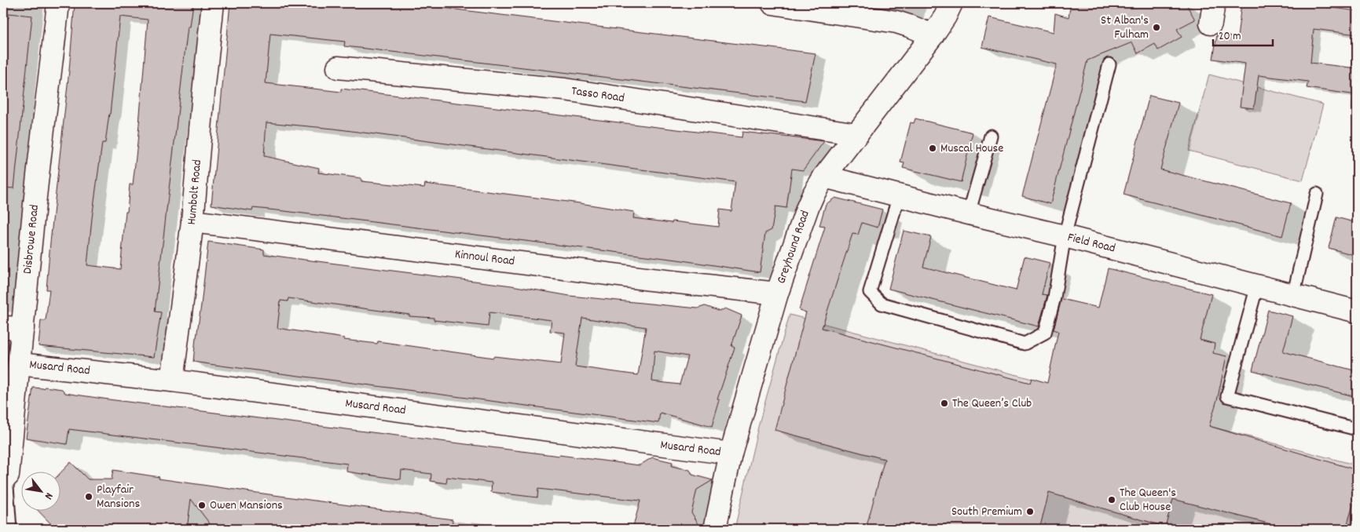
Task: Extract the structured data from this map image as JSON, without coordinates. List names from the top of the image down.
{
  "streets": {
    "street": [
      "Tasso Road",
      "Humbolt Road",
      "Disbrowe Road",
      "Field Road",
      "Greyhound Road",
      "Kinnoul Road",
      "Musard Road"
    ]
  },
  "crossings": [
    ["Tasso Road", "Greyhound Road"],
    ["Humbolt Road", "Kinnoul Road"],
    ["Humbolt Road", "Musard Road"],
    ["Disbrowe Road", "Musard Road"],
    ["Field Road", "Greyhound Road"],
    ["Greyhound Road", "Kinnoul Road"],
    ["Greyhound Road", "Musard Road"]
  ],
  "places": [
    "St Alban's Fulham",
    "Muscal House",
    "The Queen’s Club",
    "Playfair Mansions",
    "The Queen's Club House",
    "Owen Mansions",
    "South Premium"
  ],
  "scale_bar": "20 m",
  "north": "bottom right"
}
